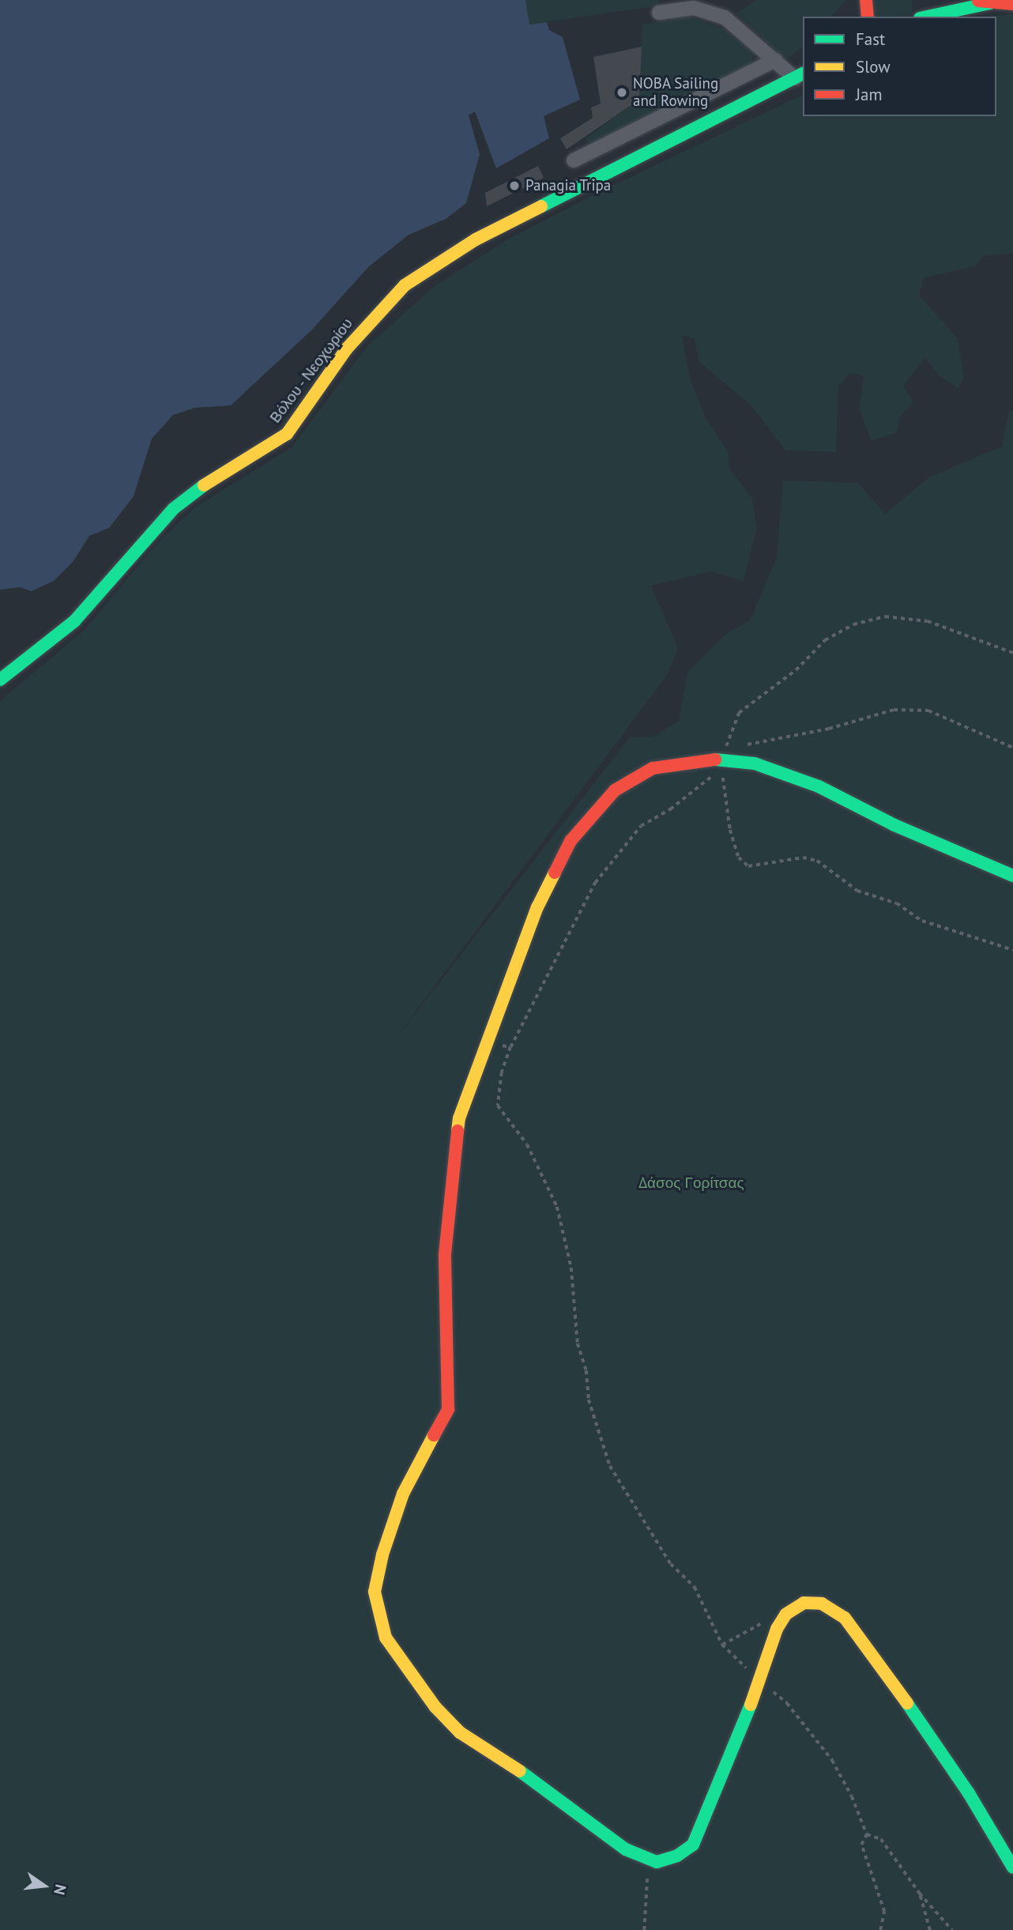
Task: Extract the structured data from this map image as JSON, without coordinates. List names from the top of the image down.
{
  "streets": {
    "street": ["Βόλου - Νεοχωρίου"]
  },
  "parks": ["Δάσος Γορίτσας"],
  "places": ["NOBA Sailing and Rowing", "Panagia Tripa"],
  "legend": ["Fast", "Slow", "Jam"],
  "north": "right"
}
